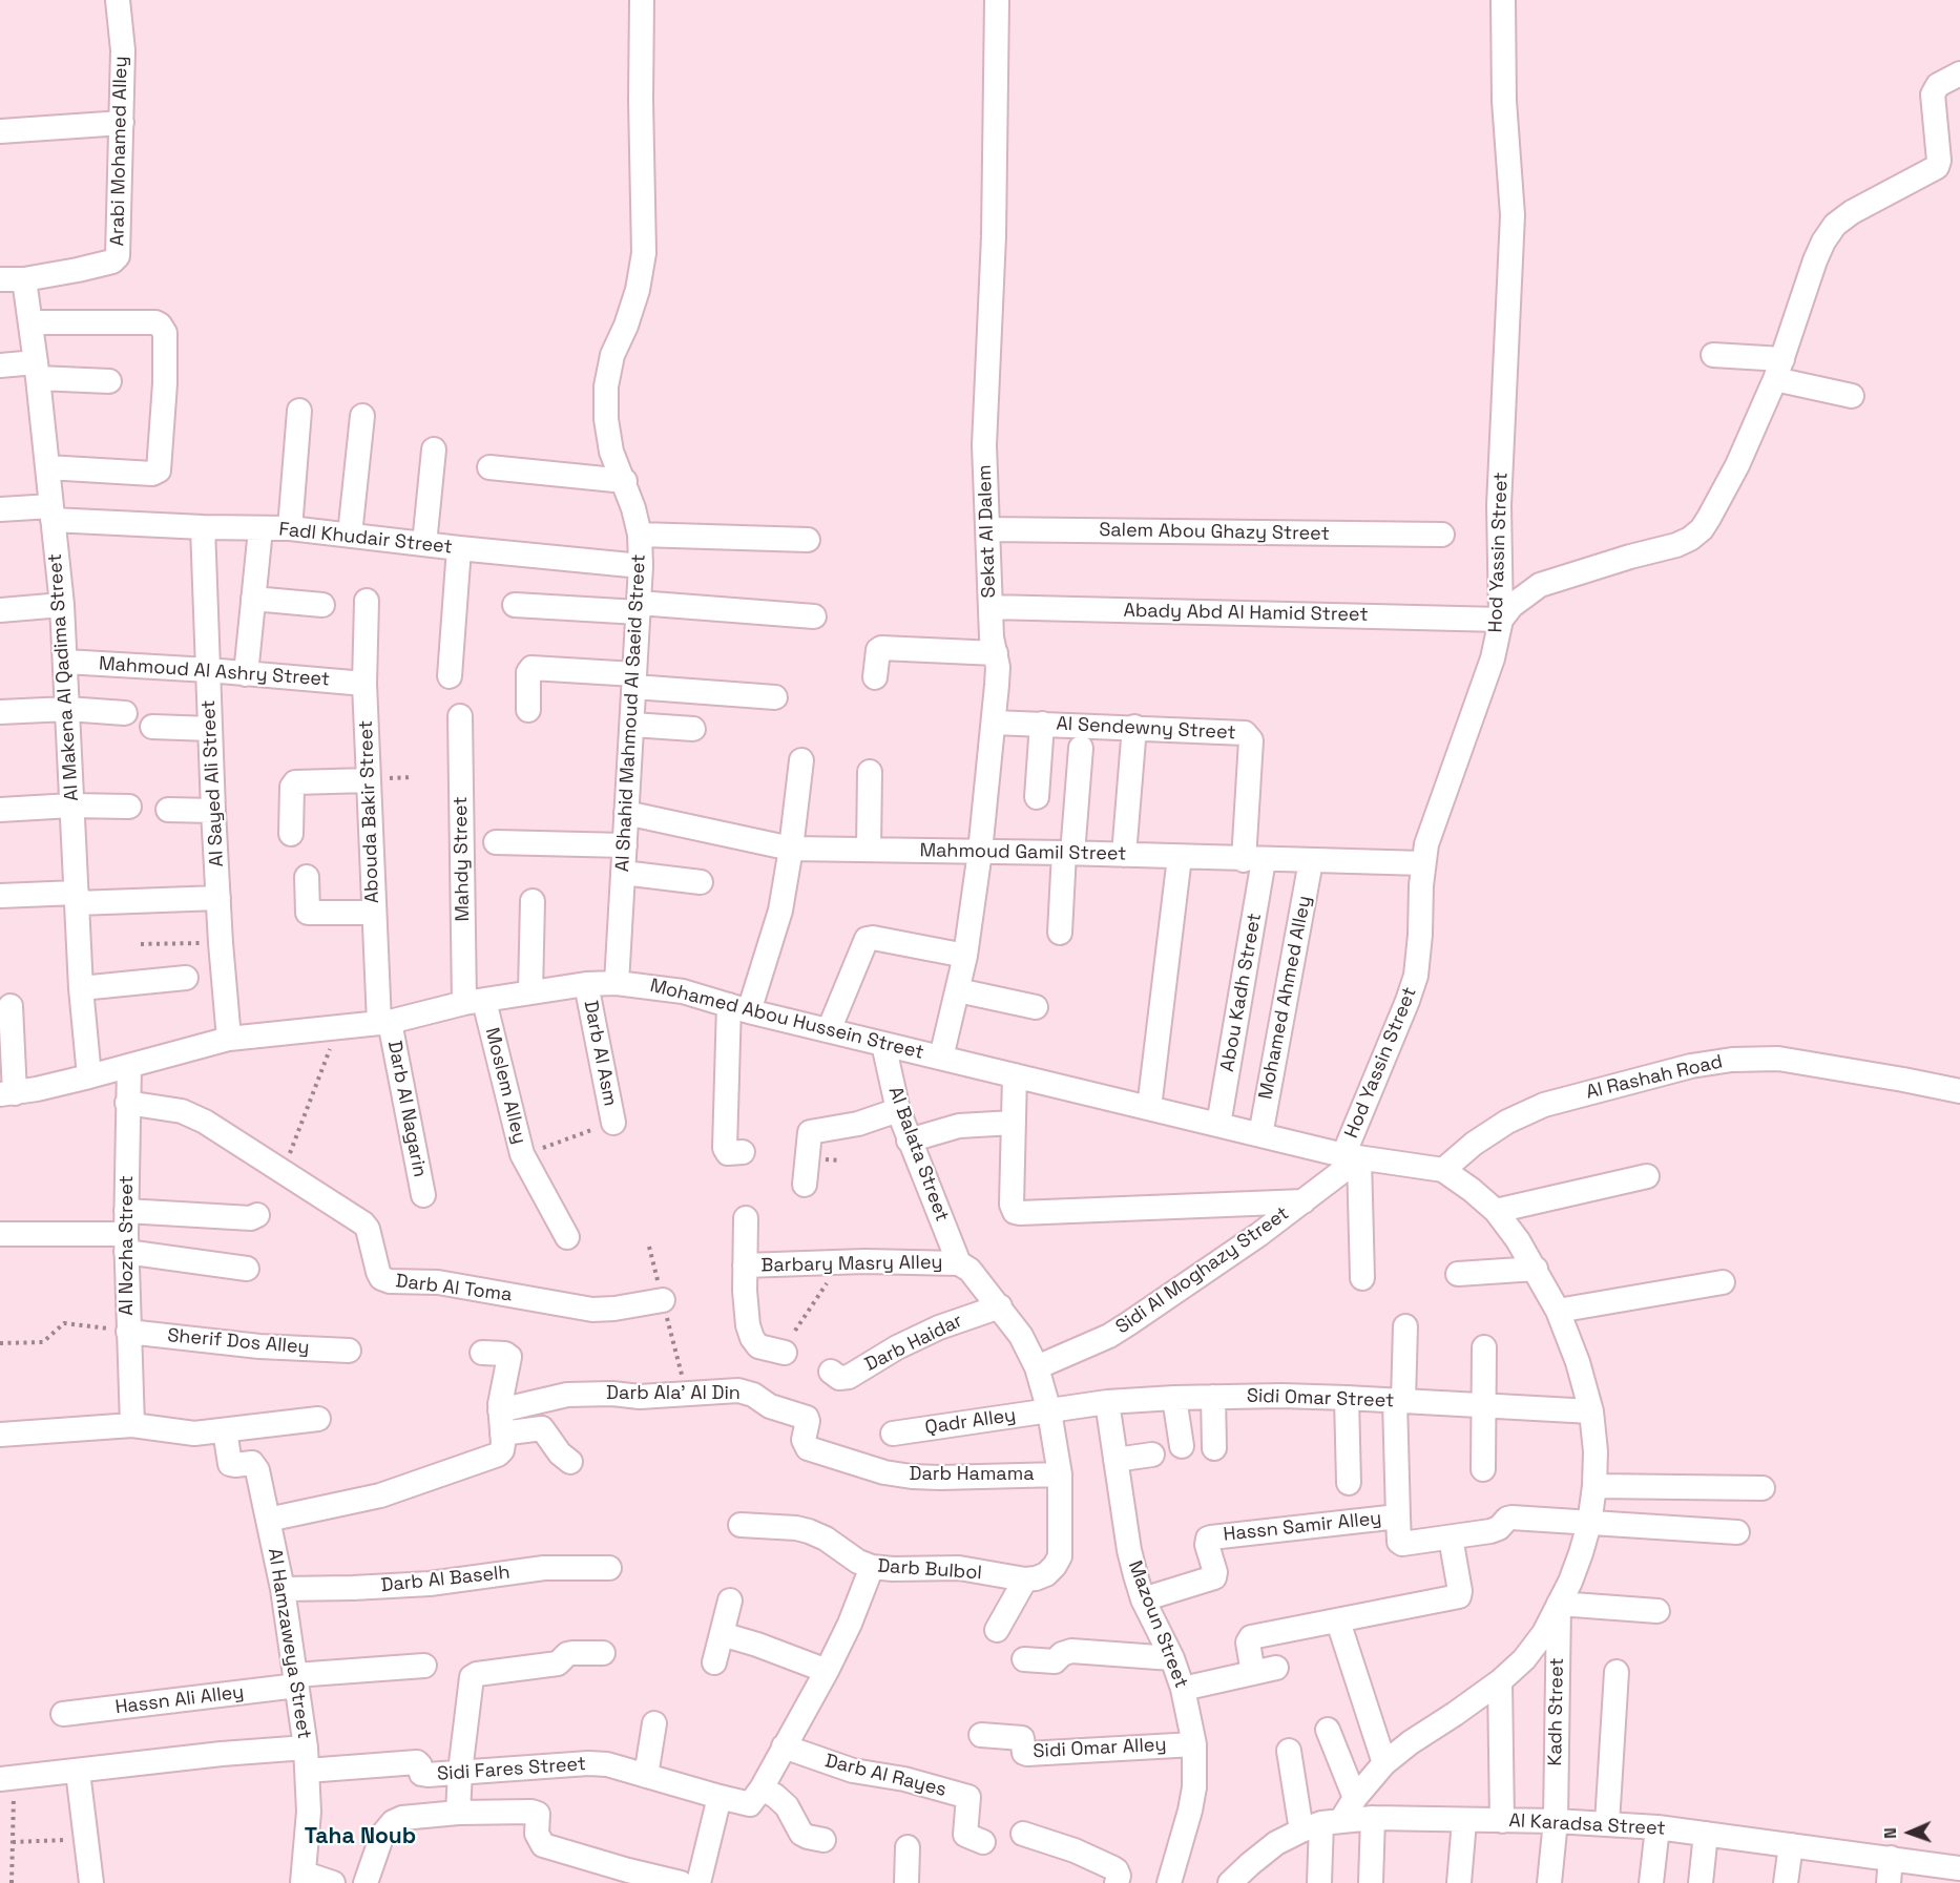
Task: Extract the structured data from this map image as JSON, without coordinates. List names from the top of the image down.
{
  "streets": {
    "street": [
      "Arabi Mohamed Alley",
      "Sekat Al Dalem",
      "Salem Abou Ghazy Street",
      "Fadl Khudair Street",
      "Hod Yassin Street",
      "Abady Abd Al Hamid Street",
      "Mahmoud Al Ashry Street",
      "Al Makena Al Qadima Street",
      "Al Shahid Mahmoud Al Saeid Street",
      "Al Sendewny Street",
      "Al Sayed Ali Street",
      "Abouda Bakir Street",
      "Mahmoud Gamil Street",
      "Mahdy Street",
      "Abou Kadh Street",
      "Mohamed Ahmed Alley",
      "Mohamed Abou Hussein Street",
      "Darb Al Asm",
      "Al Rashah Road",
      "Moslem Alley",
      "Darb Al Nagarin",
      "Al Balata Street",
      "Al Nozha Street",
      "Barbary Masry Alley",
      "Sidi Al Moghazy Street",
      "Darb Al Toma",
      "Sherif Dos Alley",
      "Darb Haidar",
      "Darb Ala' Al Din",
      "Sidi Omar Street",
      "Qadr Alley",
      "Darb Hamama",
      "Hassn Samir Alley",
      "Darb Bulbol",
      "Darb Al Baselh",
      "Mazoun Street",
      "Al Hamzaweya Street",
      "Hassn Ali Alley",
      "Kadh Street",
      "Sidi Omar Alley",
      "Sidi Fares Street",
      "Darb Al Rayes",
      "Al Karadsa Street"
    ]
  },
  "crossings": [
    ["Arabi Mohamed Alley", "Al Makena Al Qadima Street"],
    ["Sekat Al Dalem", "Salem Abou Ghazy Street"],
    ["Sekat Al Dalem", "Abady Abd Al Hamid Street"],
    ["Sekat Al Dalem", "Al Sendewny Street"],
    ["Sekat Al Dalem", "Mahmoud Gamil Street"],
    ["Sekat Al Dalem", "Mohamed Abou Hussein Street"],
    ["Fadl Khudair Street", "Al Makena Al Qadima Street"],
    ["Fadl Khudair Street", "Al Shahid Mahmoud Al Saeid Street"],
    ["Fadl Khudair Street", "Al Sayed Ali Street"],
    ["Hod Yassin Street", "Abady Abd Al Hamid Street"],
    ["Hod Yassin Street", "Mahmoud Gamil Street"],
    ["Hod Yassin Street", "Mohamed Abou Hussein Street"],
    ["Hod Yassin Street", "Sidi Al Moghazy Street"],
    ["Mahmoud Al Ashry Street", "Al Makena Al Qadima Street"],
    ["Mahmoud Al Ashry Street", "Al Sayed Ali Street"],
    ["Mahmoud Al Ashry Street", "Abouda Bakir Street"],
    ["Al Makena Al Qadima Street", "Mohamed Abou Hussein Street"],
    ["Al Shahid Mahmoud Al Saeid Street", "Mahmoud Gamil Street"],
    ["Al Shahid Mahmoud Al Saeid Street", "Mohamed Abou Hussein Street"],
    ["Al Sendewny Street", "Mahmoud Gamil Street"],
    ["Al Sendewny Street", "Abou Kadh Street"],
    ["Al Sayed Ali Street", "Mohamed Abou Hussein Street"],
    ["Abouda Bakir Street", "Mohamed Abou Hussein Street"],
    ["Abouda Bakir Street", "Darb Al Nagarin"],
    ["Mahmoud Gamil Street", "Abou Kadh Street"],
    ["Mahmoud Gamil Street", "Mohamed Ahmed Alley"],
    ["Mahdy Street", "Mohamed Abou Hussein Street"],
    ["Mahdy Street", "Moslem Alley"],
    ["Abou Kadh Street", "Mohamed Abou Hussein Street"],
    ["Mohamed Ahmed Alley", "Mohamed Abou Hussein Street"],
    ["Mohamed Abou Hussein Street", "Darb Al Asm"],
    ["Mohamed Abou Hussein Street", "Al Rashah Road"],
    ["Mohamed Abou Hussein Street", "Moslem Alley"],
    ["Mohamed Abou Hussein Street", "Darb Al Nagarin"],
    ["Mohamed Abou Hussein Street", "Al Balata Street"],
    ["Mohamed Abou Hussein Street", "Al Nozha Street"],
    ["Mohamed Abou Hussein Street", "Sidi Al Moghazy Street"],
    ["Al Balata Street", "Barbary Masry Alley"],
    ["Al Nozha Street", "Darb Al Toma"],
    ["Al Nozha Street", "Sherif Dos Alley"],
    ["Darb Ala' Al Din", "Darb Hamama"],
    ["Sidi Omar Street", "Qadr Alley"],
    ["Sidi Omar Street", "Mazoun Street"],
    ["Hassn Samir Alley", "Mazoun Street"],
    ["Darb Al Baselh", "Al Hamzaweya Street"],
    ["Mazoun Street", "Sidi Omar Alley"],
    ["Al Hamzaweya Street", "Hassn Ali Alley"],
    ["Al Hamzaweya Street", "Sidi Fares Street"],
    ["Kadh Street", "Al Karadsa Street"]
  ],
  "districts": ["Taha Noub"],
  "north": "left"
}
